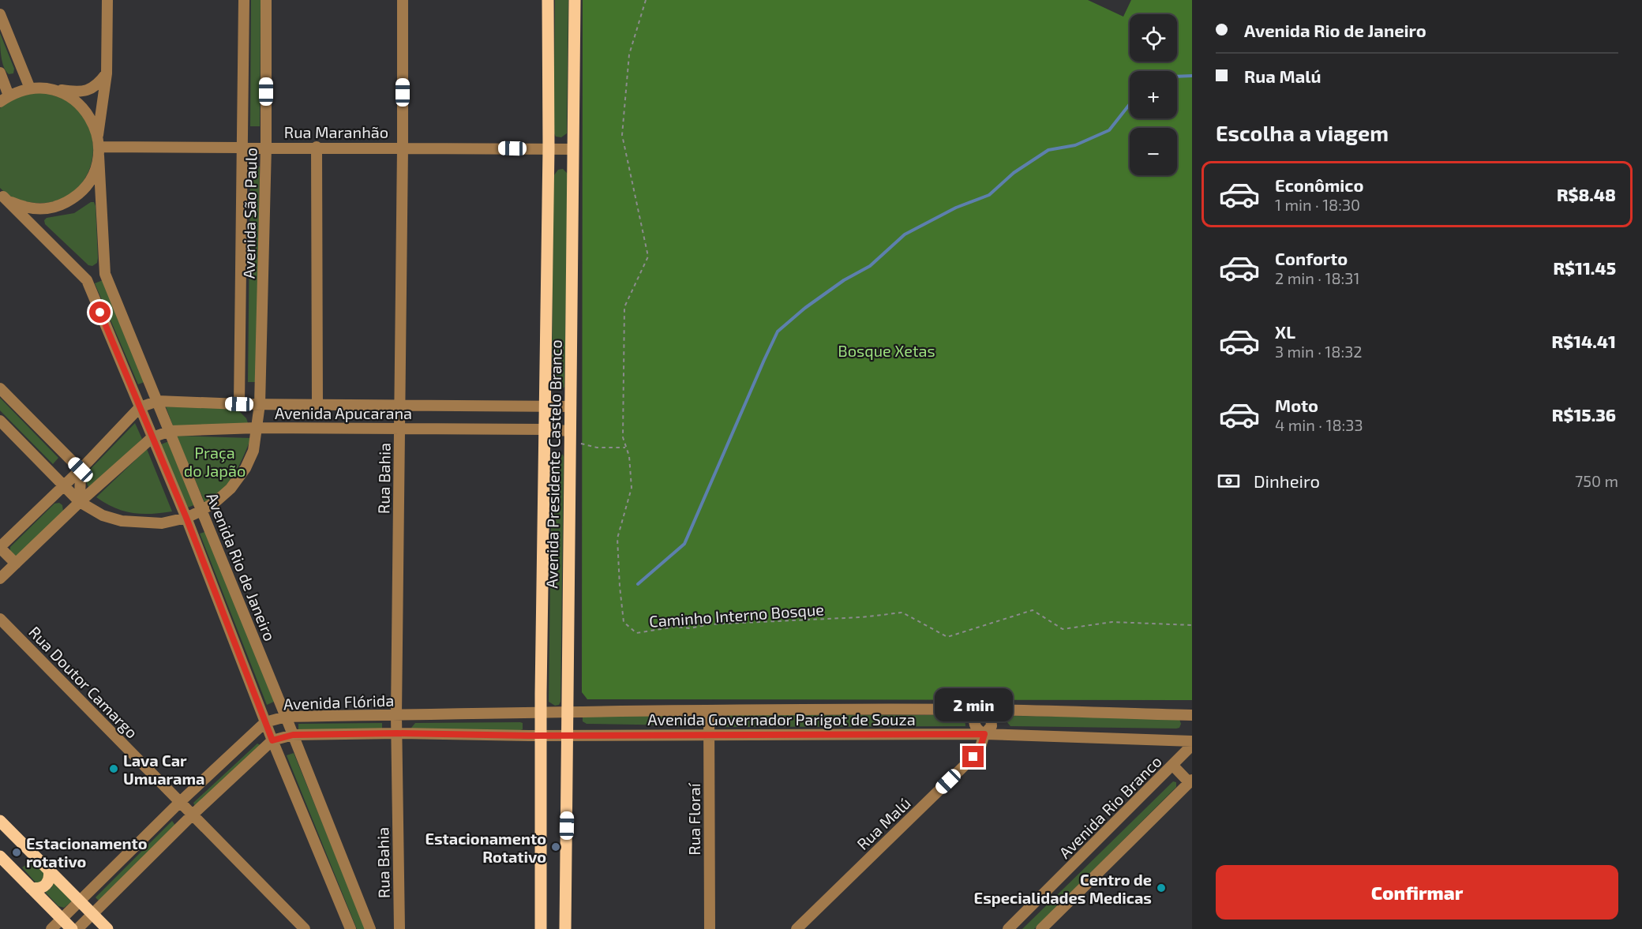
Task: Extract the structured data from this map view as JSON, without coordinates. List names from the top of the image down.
{
  "streets": {
    "main road": ["Avenida Presidente Castelo Branco"],
    "street": [
      "Rua Maranhão",
      "Avenida São Paulo",
      "Avenida Apucarana",
      "Rua Bahia",
      "Avenida Rio de Janeiro",
      "Rua Doutor Camargo",
      "Avenida Flórida",
      "Avenida Governador Parigot de Souza",
      "Avenida Rio Branco",
      "Rua Floraí",
      "Rua Malú"
    ],
    "path": ["Caminho Interno Bosque"]
  },
  "crossings": [
    ["Rua Maranhão", "Avenida São Paulo"],
    ["Rua Maranhão", "Avenida Presidente Castelo Branco"],
    ["Rua Maranhão", "Rua Bahia"],
    ["Rua Maranhão", "Avenida Rio de Janeiro"],
    ["Avenida São Paulo", "Avenida Apucarana"],
    ["Avenida São Paulo", "Avenida Rio de Janeiro"],
    ["Avenida Apucarana", "Avenida Presidente Castelo Branco"],
    ["Avenida Apucarana", "Rua Bahia"],
    ["Avenida Apucarana", "Avenida Rio de Janeiro"],
    ["Avenida Presidente Castelo Branco", "Avenida Flórida"],
    ["Avenida Presidente Castelo Branco", "Avenida Governador Parigot de Souza"],
    ["Rua Bahia", "Avenida Flórida"],
    ["Avenida Rio de Janeiro", "Avenida Flórida"],
    ["Rua Doutor Camargo", "Avenida Flórida"],
    ["Avenida Flórida", "Avenida Governador Parigot de Souza"],
    ["Avenida Governador Parigot de Souza", "Rua Floraí"],
    ["Avenida Governador Parigot de Souza", "Rua Malú"]
  ],
  "parks": ["Bosque Xetas", "Praça do Japão"],
  "places": [
    "Lava Car Umuarama",
    "Estacionamento Rotativo",
    "Estacionamento rotativo",
    "Centro de Especialidades Medicas"
  ],
  "page": {
    "banner": ["Avenida Rio de Janeiro", "Rua Malú"],
    "map_buttons": ["+", "−"],
    "heading": "Escolha a viagem",
    "list": [
      {
        "name": "Econômico",
        "note": "1 min · 18:30",
        "value": "R$8.48"
      },
      {
        "name": "Conforto",
        "note": "2 min · 18:31",
        "value": "R$11.45"
      },
      {
        "name": "XL",
        "note": "3 min · 18:32",
        "value": "R$14.41"
      },
      {
        "name": "Moto",
        "note": "4 min · 18:33",
        "value": "R$15.36"
      }
    ],
    "pay": ["Dinheiro", "750 m"],
    "bubble": "2 min",
    "buttons": "Confirmar"
  }
}
